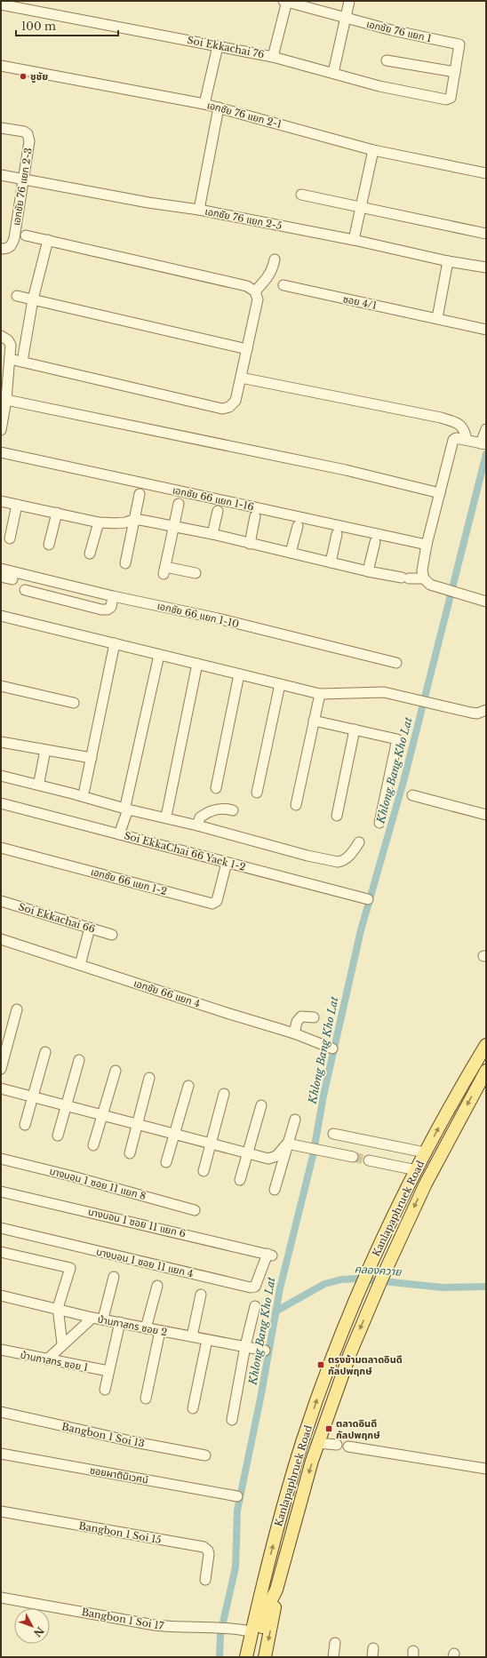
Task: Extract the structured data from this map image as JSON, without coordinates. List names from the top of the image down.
{
  "streets": {
    "main road": ["Kanlapaphruek Road"],
    "street": [
      "เอกชัย 76 แยก 1",
      "Soi Ekkachai 76",
      "เอกชัย 76 แยก 2-1",
      "เอกชัย 76 แยก 2-3",
      "เอกชัย 76 แยก 2-5",
      "ซอย 4/1",
      "เอกชัย 66 แยก 1-16",
      "เอกชัย 66 แยก 1-10",
      "Soi EkkaChai 66 Yaek 1-2",
      "เอกชัย 66 แยก 1-2",
      "Soi Ekkachai 66",
      "เอกชัย 66 แยก 4",
      "บางบอน 1 ซอย 11 แยก 8",
      "บางบอน 1 ซอย 11 แยก 6",
      "บางบอน 1 ซอย 11 แยก 4",
      "บ้านภาสกร ซอย 2",
      "บ้านภาสกร ซอย 1",
      "Bangbon 1 Soi 13",
      "ซอยผาตินิเวศน์",
      "Bangbon 1 Soi 15",
      "Bangbon 1 Soi 17"
    ]
  },
  "crossings": [
    ["เอกชัย 76 แยก 1", "Soi Ekkachai 76"],
    ["เอกชัย 76 แยก 2-3", "เอกชัย 76 แยก 2-5"],
    ["Soi EkkaChai 66 Yaek 1-2", "เอกชัย 66 แยก 1-2"],
    ["Kanlapaphruek Road", "Bangbon 1 Soi 17"],
    ["บางบอน 1 ซอย 11 แยก 6", "บางบอน 1 ซอย 11 แยก 4"]
  ],
  "water": ["Khlong Bang Kho Lat", "คลองควาย"],
  "places": {
    "other": ["ชูชัย"],
    "transit": ["ตรงข้ามตลาดอินดี กัลปพฤกษ์", "ตลาดอินดี กัลปพฤกษ์"]
  },
  "scale_bar": "100 m",
  "north": "bottom right"
}
